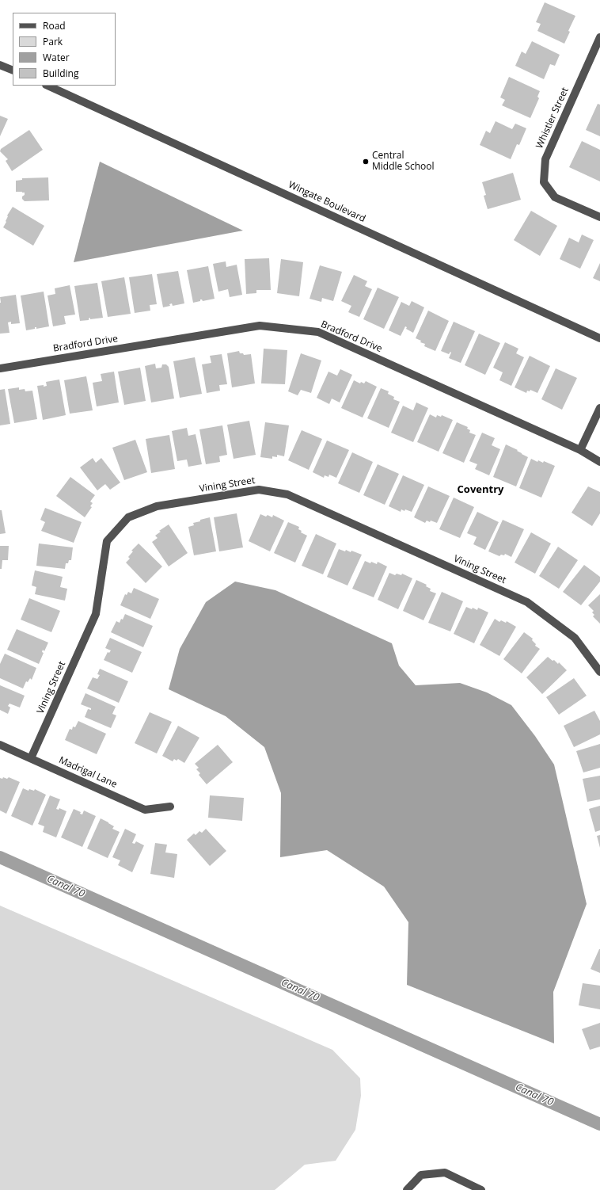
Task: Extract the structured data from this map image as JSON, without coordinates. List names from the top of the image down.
{
  "streets": {
    "street": [
      "Whistler Street",
      "Wingate Boulevard",
      "Bradford Drive",
      "Vining Street",
      "Madrigal Lane"
    ]
  },
  "crossings": [
    ["Vining Street", "Madrigal Lane"]
  ],
  "districts": ["Coventry"],
  "water": ["Canal 70"],
  "places": ["Central Middle School"],
  "legend": [
    "Road",
    "Park",
    "Water",
    "Building"
  ]
}
